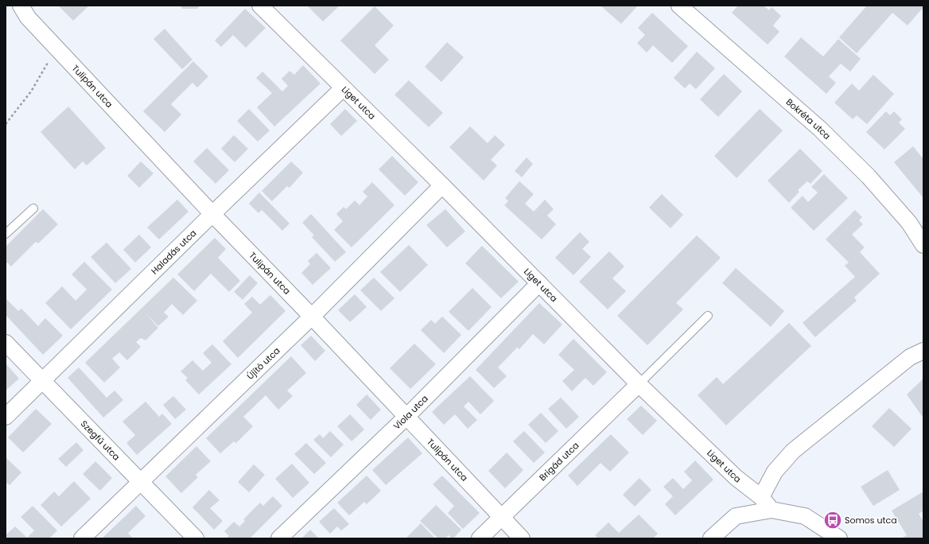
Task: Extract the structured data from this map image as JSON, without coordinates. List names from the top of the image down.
{
  "streets": {
    "street": [
      "Tulipán utca",
      "Liget utca",
      "Bokréta utca",
      "Haladás utca",
      "Újító utca",
      "Viola utca",
      "Szegfű utca",
      "Brigád utca"
    ]
  },
  "crossings": [
    ["Tulipán utca", "Haladás utca"],
    ["Tulipán utca", "Újító utca"],
    ["Tulipán utca", "Viola utca"],
    ["Tulipán utca", "Brigád utca"],
    ["Liget utca", "Haladás utca"],
    ["Liget utca", "Újító utca"],
    ["Liget utca", "Viola utca"],
    ["Liget utca", "Brigád utca"],
    ["Haladás utca", "Szegfű utca"],
    ["Újító utca", "Szegfű utca"]
  ],
  "places": {
    "bus stop": ["Somos utca"]
  }
}
